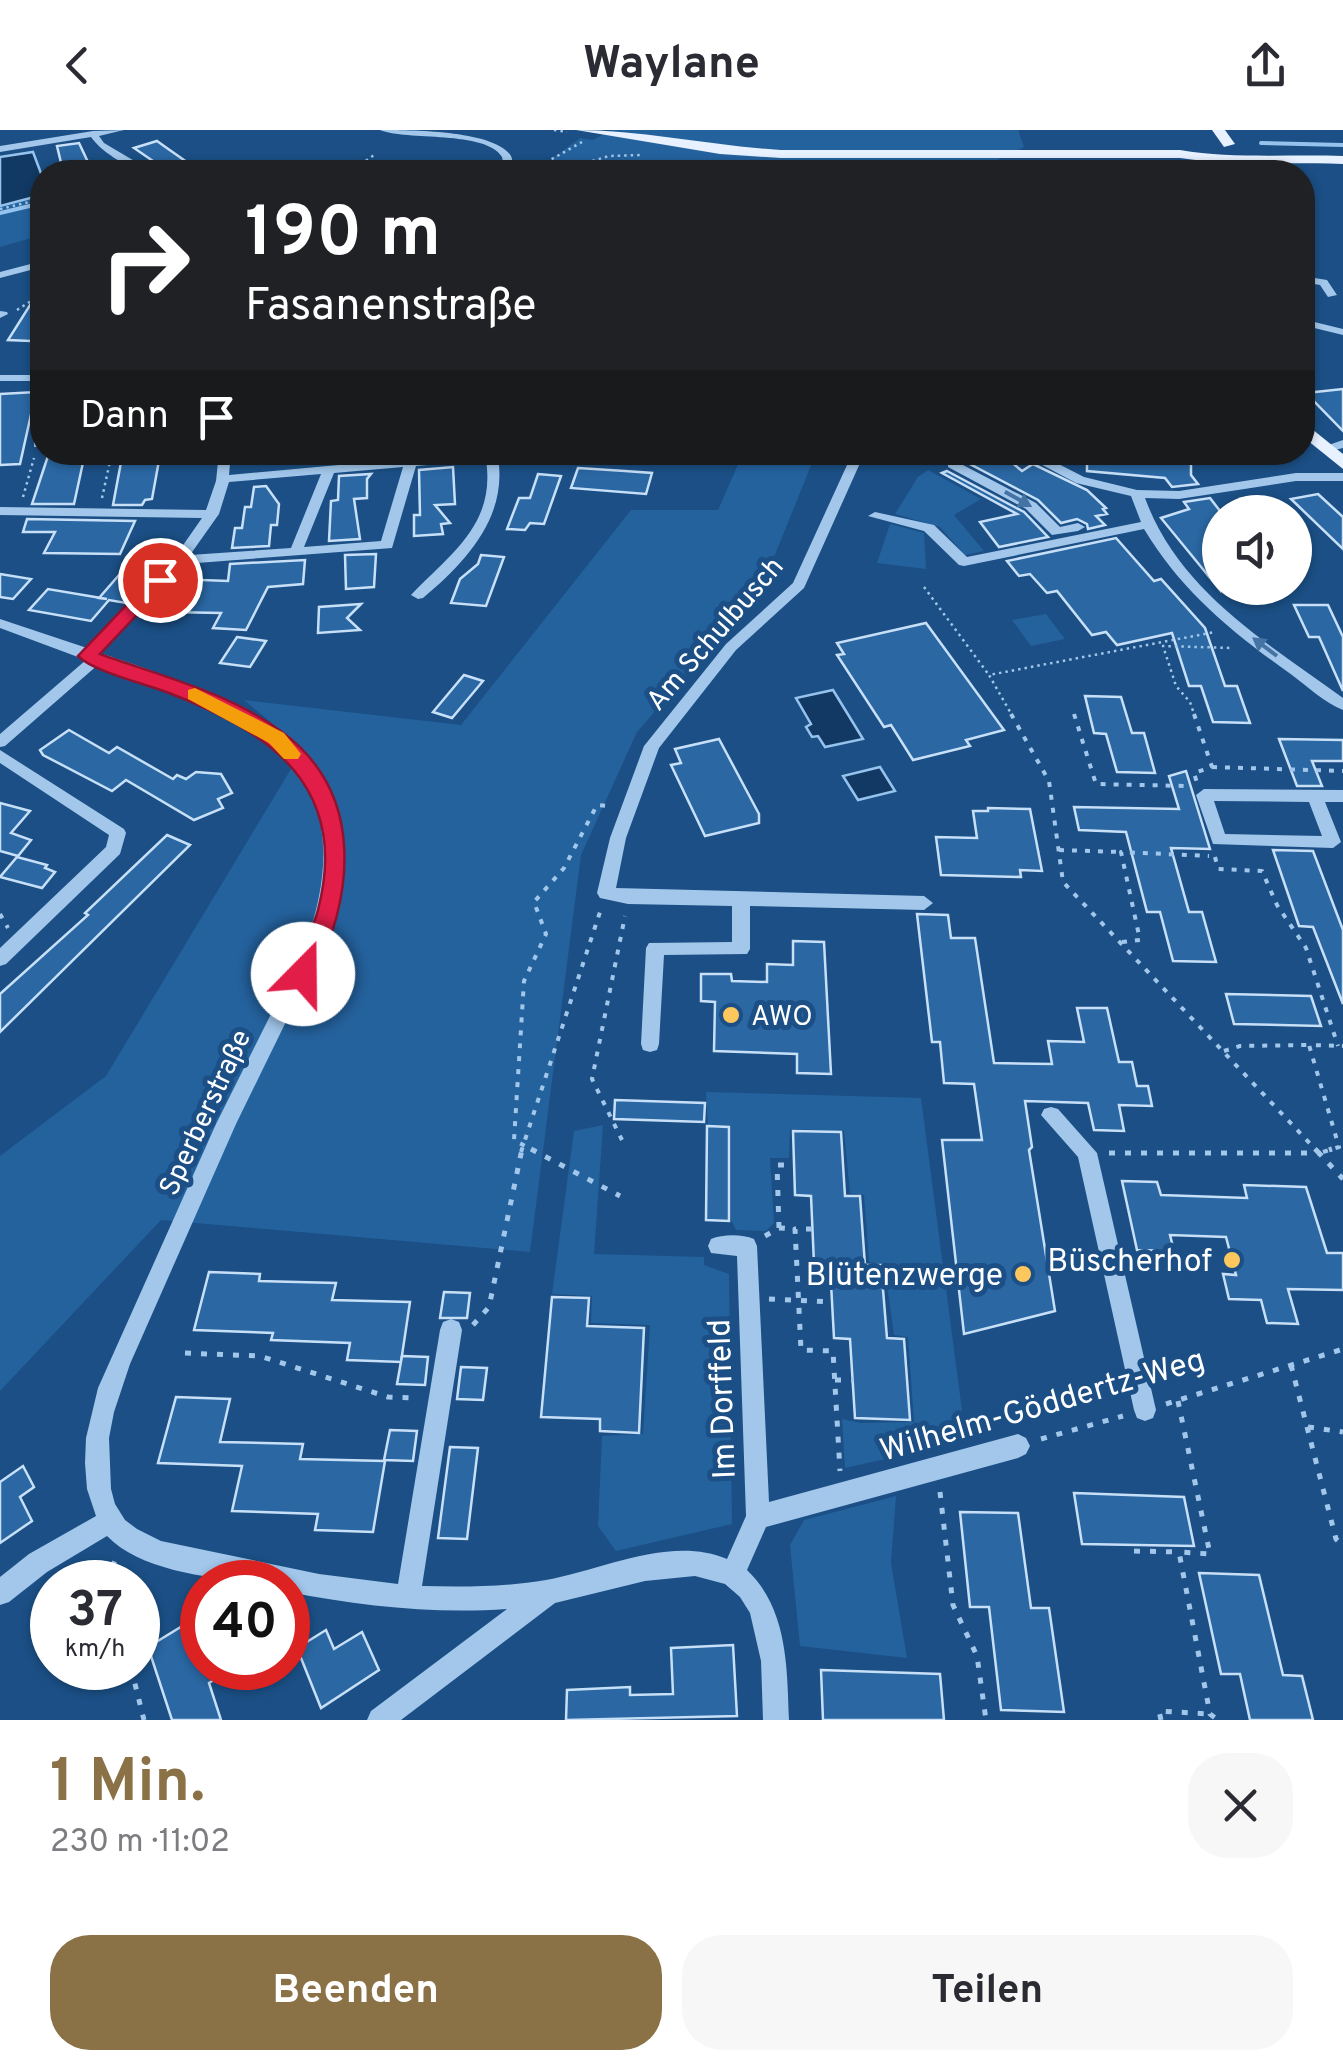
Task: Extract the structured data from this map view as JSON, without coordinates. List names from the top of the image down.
{
  "streets": {
    "street": [
      "Am Schulbusch",
      "Sperberstraße",
      "Im Dorffeld",
      "Wilhelm-Göddertz-Weg"
    ]
  },
  "crossings": [
    ["Im Dorffeld", "Wilhelm-Göddertz-Weg"]
  ],
  "places": ["AWO", "Büscherhof", "Blütenzwerge"],
  "page": {
    "header": "Waylane",
    "turn": ["190 m", "Fasanenstraße"],
    "then": "Dann",
    "speed": "37 km/h",
    "limit": "40",
    "heading": ["1 Min.", "230 m · 11:02"],
    "buttons": ["Beenden", "Teilen"]
  }
}
